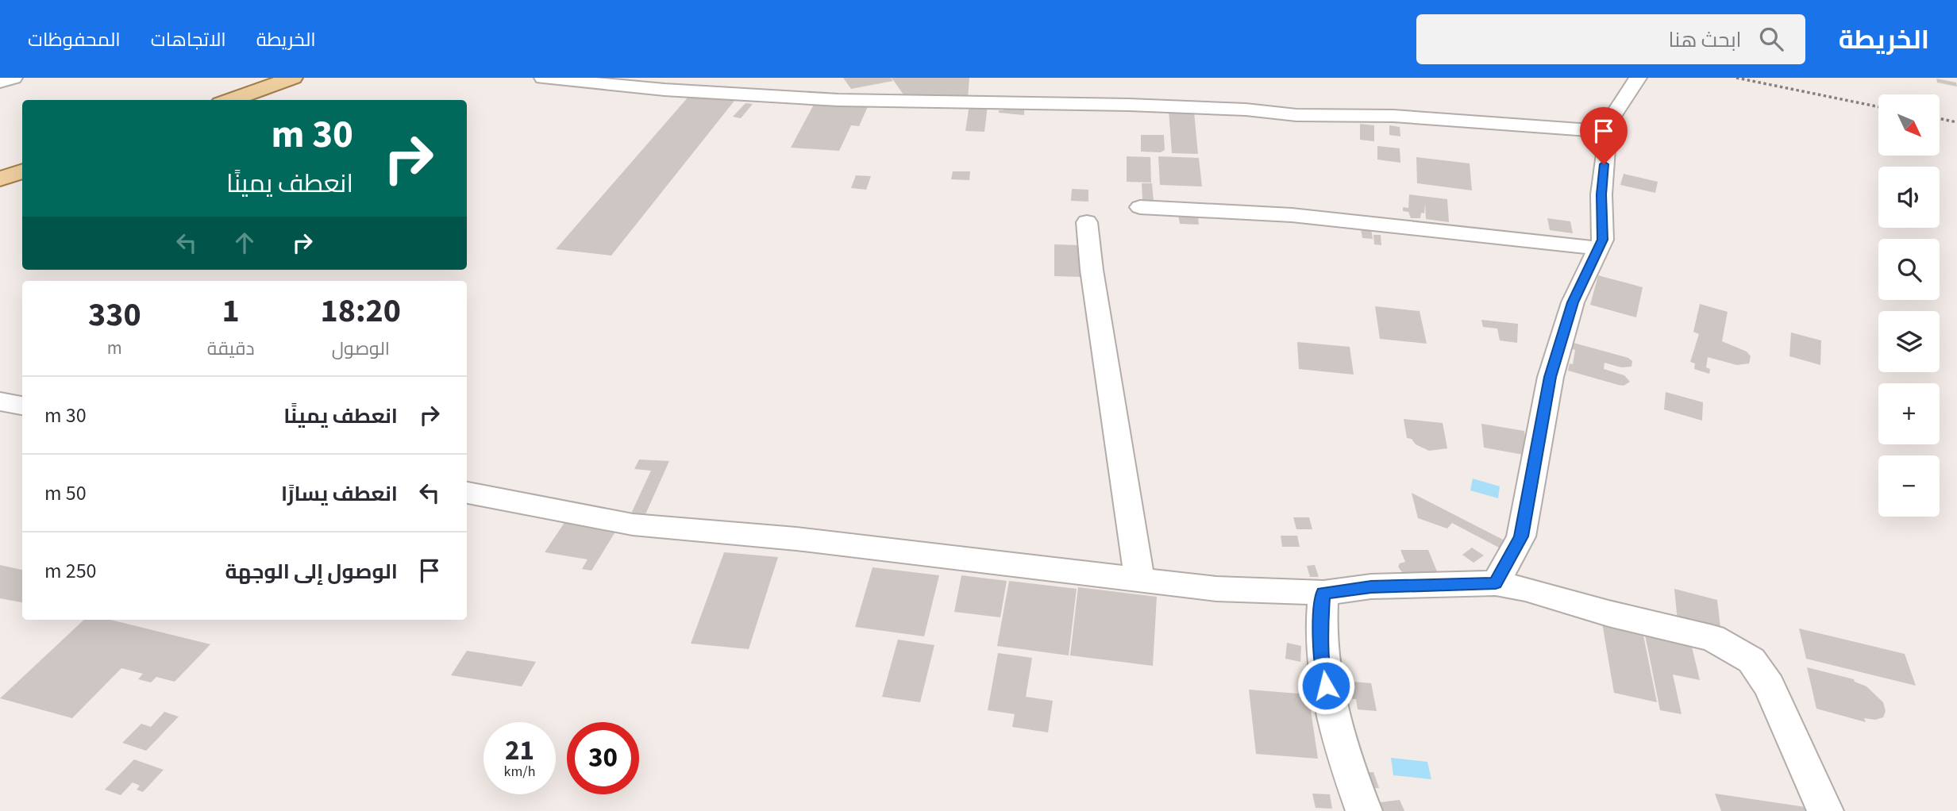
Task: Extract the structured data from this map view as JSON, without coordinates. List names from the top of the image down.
{
  "north": "bottom right",
  "page": {
    "header": "الخريطة",
    "search": "ابحث هنا",
    "nav": ["الخريطة", "الاتجاهات", "المحفوظات"],
    "map_buttons": ["+", "−"],
    "turn": ["30 m", "انعطف يمينًا"],
    "eta": [
      "18:20",
      "الوصول",
      "1",
      "دقيقة",
      "330",
      "m"
    ],
    "list": [
      {
        "name": "انعطف يمينًا",
        "value": "30 m"
      },
      {
        "name": "انعطف يسارًا",
        "value": "50 m"
      },
      {
        "name": "الوصول إلى الوجهة",
        "value": "250 m"
      }
    ],
    "speed": "21 km/h",
    "limit": "30"
  }
}
